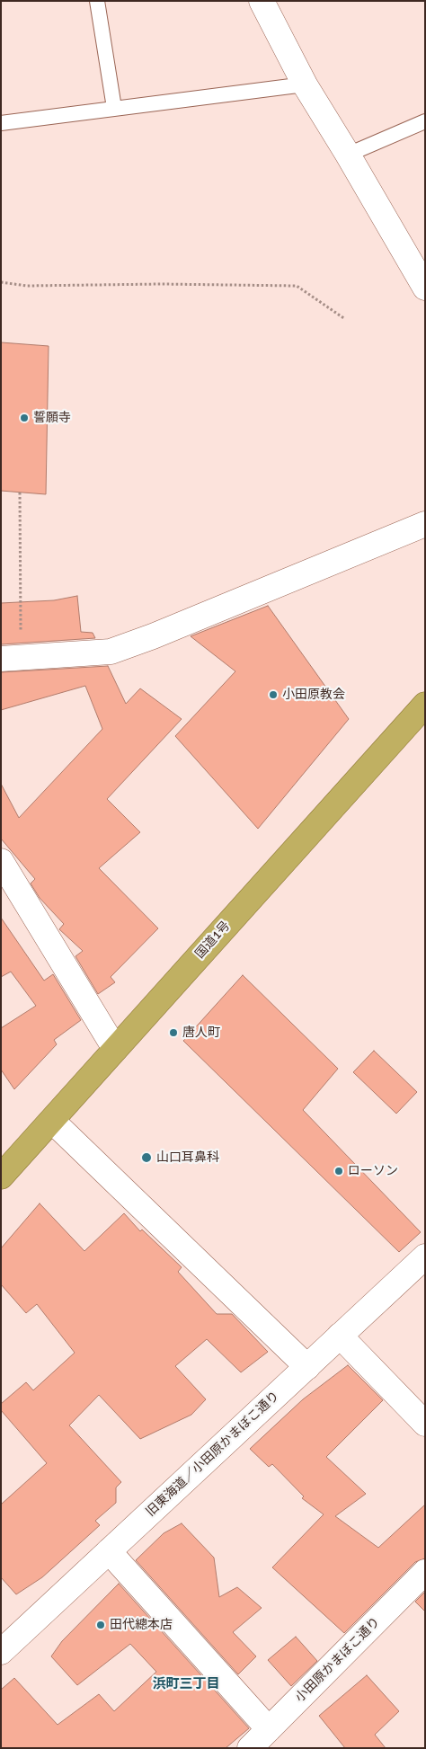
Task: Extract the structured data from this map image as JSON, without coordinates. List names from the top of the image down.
{
  "streets": {
    "highway": ["国道1号"],
    "street": ["旧東海道／小田原かまぼこ通り", "小田原かまぼこ通り"]
  },
  "districts": ["浜町三丁目"],
  "places": [
    "誓願寺",
    "小田原教会",
    "唐人町",
    "山口耳鼻科",
    "ローソン",
    "田代總本店"
  ]
}
